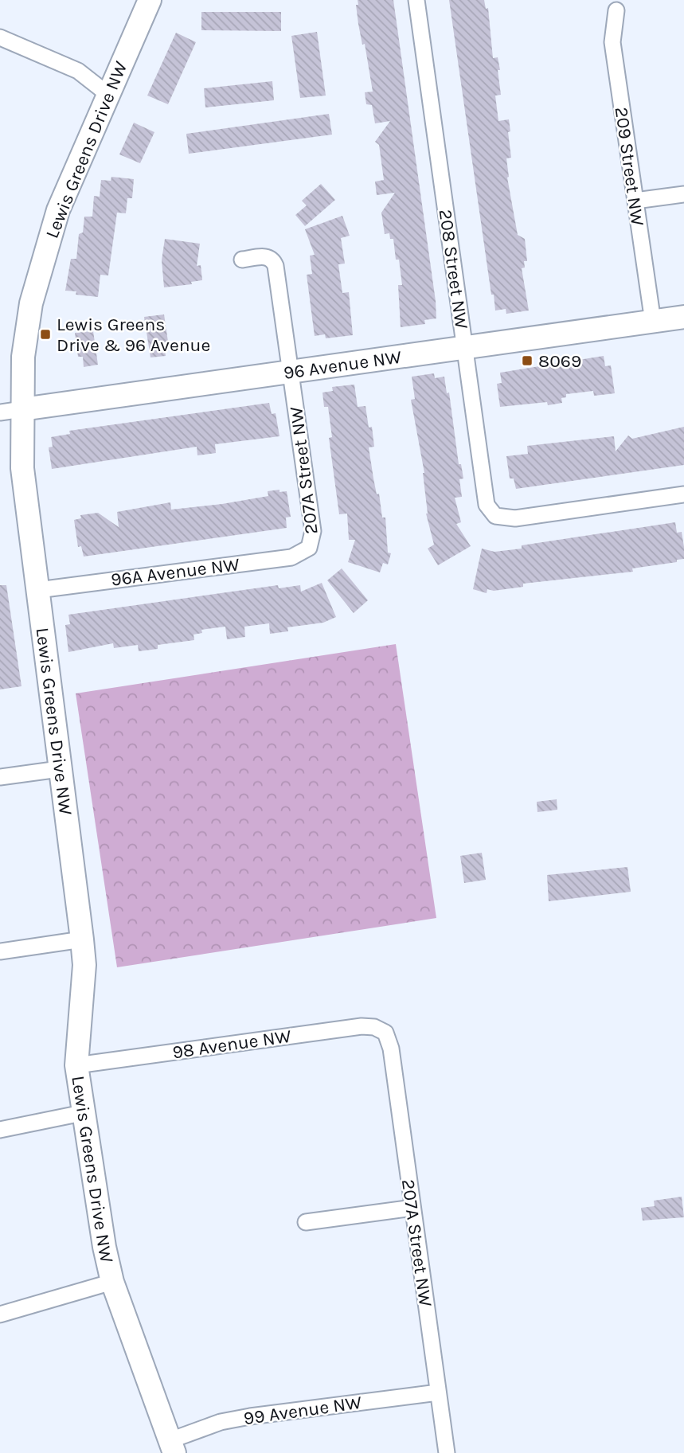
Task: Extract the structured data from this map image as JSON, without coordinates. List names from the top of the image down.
{
  "streets": {
    "street": [
      "Lewis Greens Drive NW",
      "209 Street NW",
      "208 Street NW",
      "96 Avenue NW",
      "207A Street NW",
      "96A Avenue NW",
      "98 Avenue NW",
      "99 Avenue NW"
    ]
  },
  "crossings": [
    ["Lewis Greens Drive NW", "96 Avenue NW"],
    ["Lewis Greens Drive NW", "96A Avenue NW"],
    ["Lewis Greens Drive NW", "98 Avenue NW"],
    ["Lewis Greens Drive NW", "99 Avenue NW"],
    ["209 Street NW", "96 Avenue NW"],
    ["208 Street NW", "96 Avenue NW"],
    ["96 Avenue NW", "207A Street NW"],
    ["207A Street NW", "96A Avenue NW"],
    ["207A Street NW", "98 Avenue NW"],
    ["207A Street NW", "99 Avenue NW"]
  ],
  "places": {
    "transit": ["Lewis Greens Drive & 96 Avenue", "8069"]
  }
}
